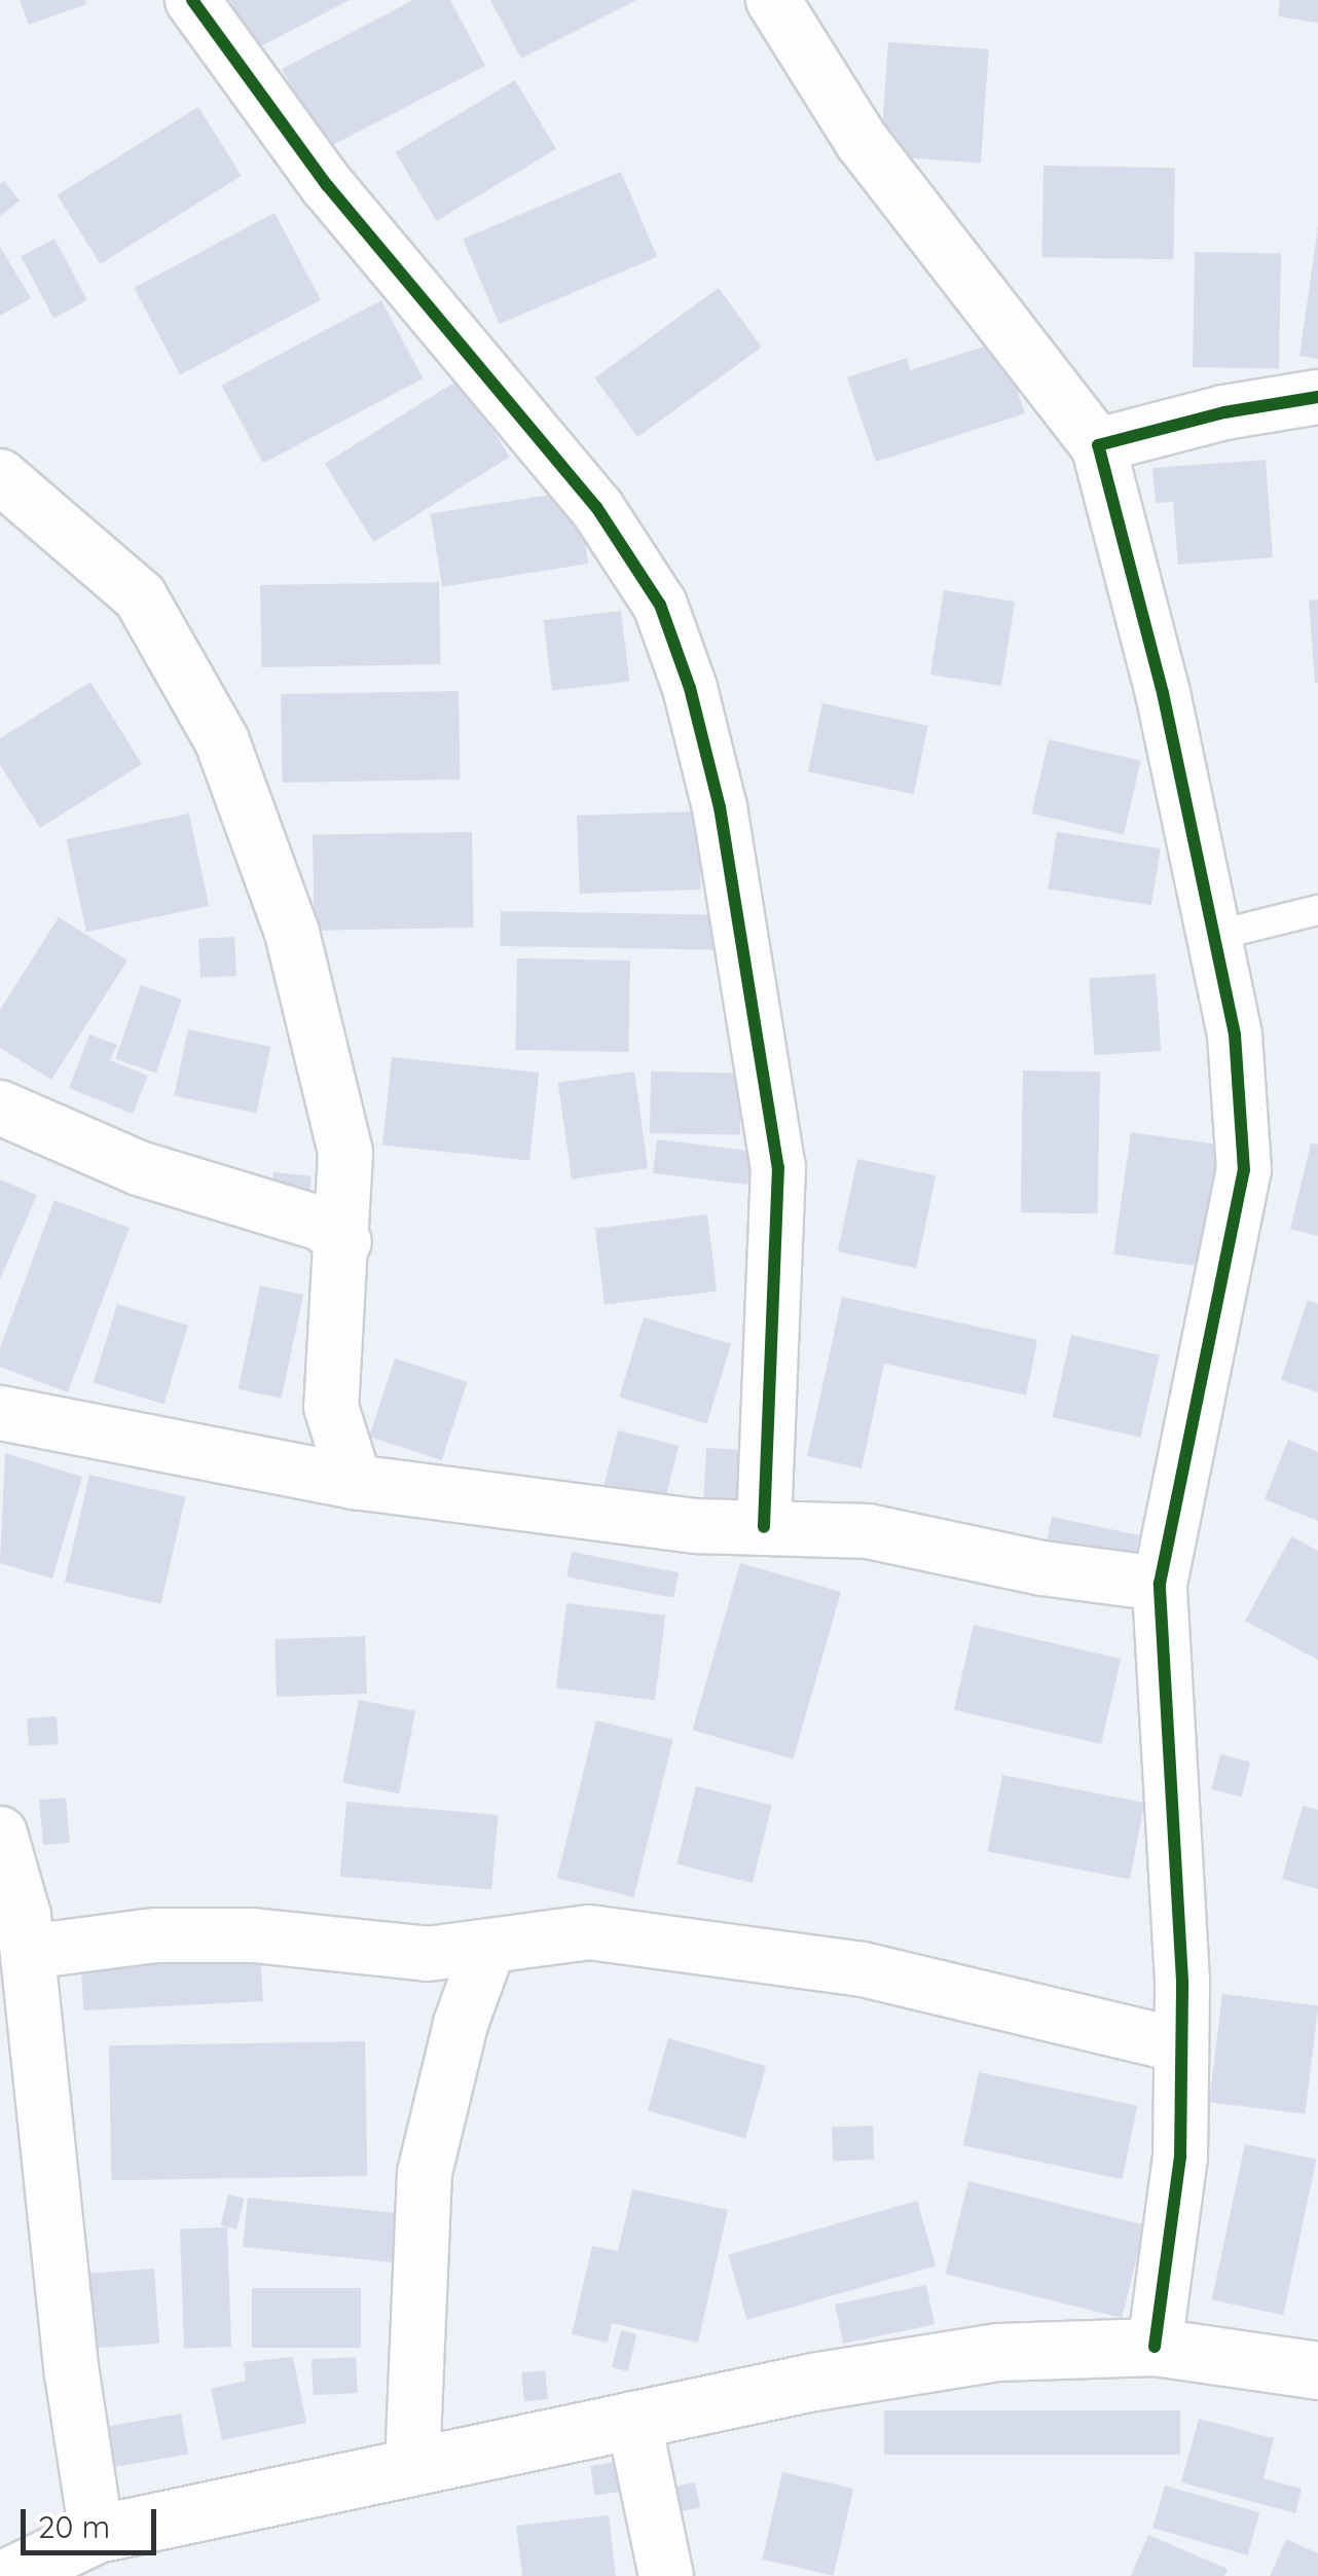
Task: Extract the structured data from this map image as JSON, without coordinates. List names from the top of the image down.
{
  "scale_bar": "20 m"
}
